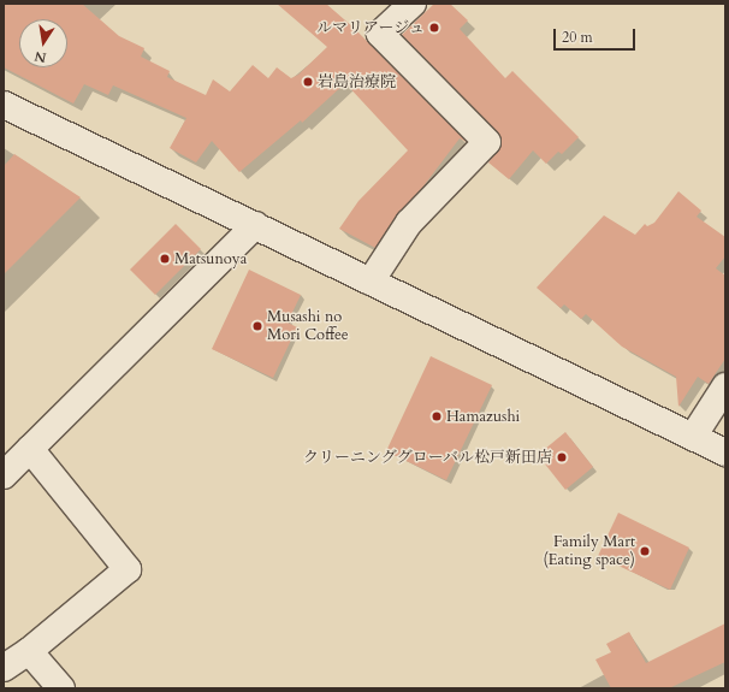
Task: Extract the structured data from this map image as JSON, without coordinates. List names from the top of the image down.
{
  "places": [
    "ルマリアージュ",
    "岩島治療院",
    "Matsunoya",
    "Musashi no Mori Coffee",
    "Hamazushi",
    "クリーニンググローバル松戸新田店",
    "Family Mart (Eating space)"
  ],
  "scale_bar": "20 m",
  "north": "bottom"
}
